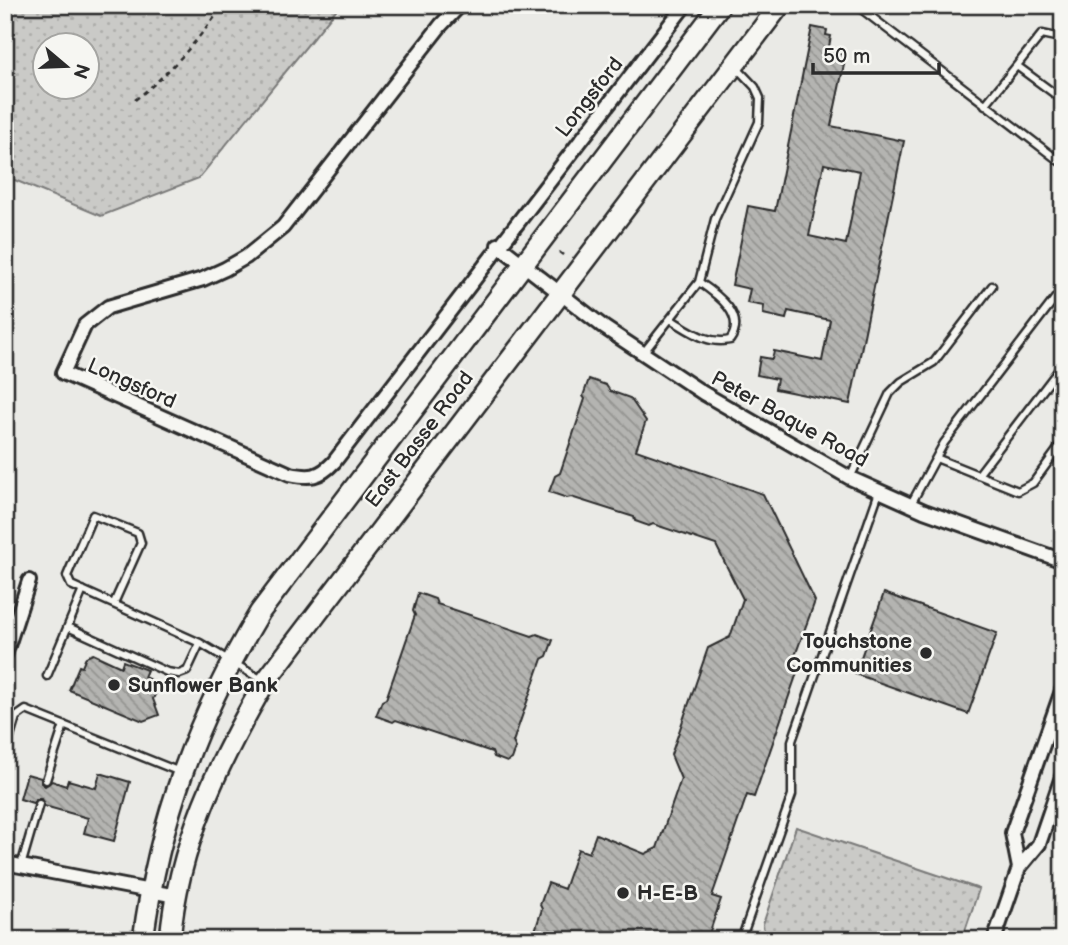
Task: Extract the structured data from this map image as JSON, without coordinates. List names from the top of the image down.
{
  "streets": {
    "main road": ["East Basse Road"],
    "street": ["Longsford", "Peter Baque Road"]
  },
  "crossings": [
    ["Peter Baque Road", "East Basse Road"]
  ],
  "places": ["Touchstone Communities", "Sunflower Bank", "H-E-B"],
  "scale_bar": "50 m",
  "north": "right"
}
